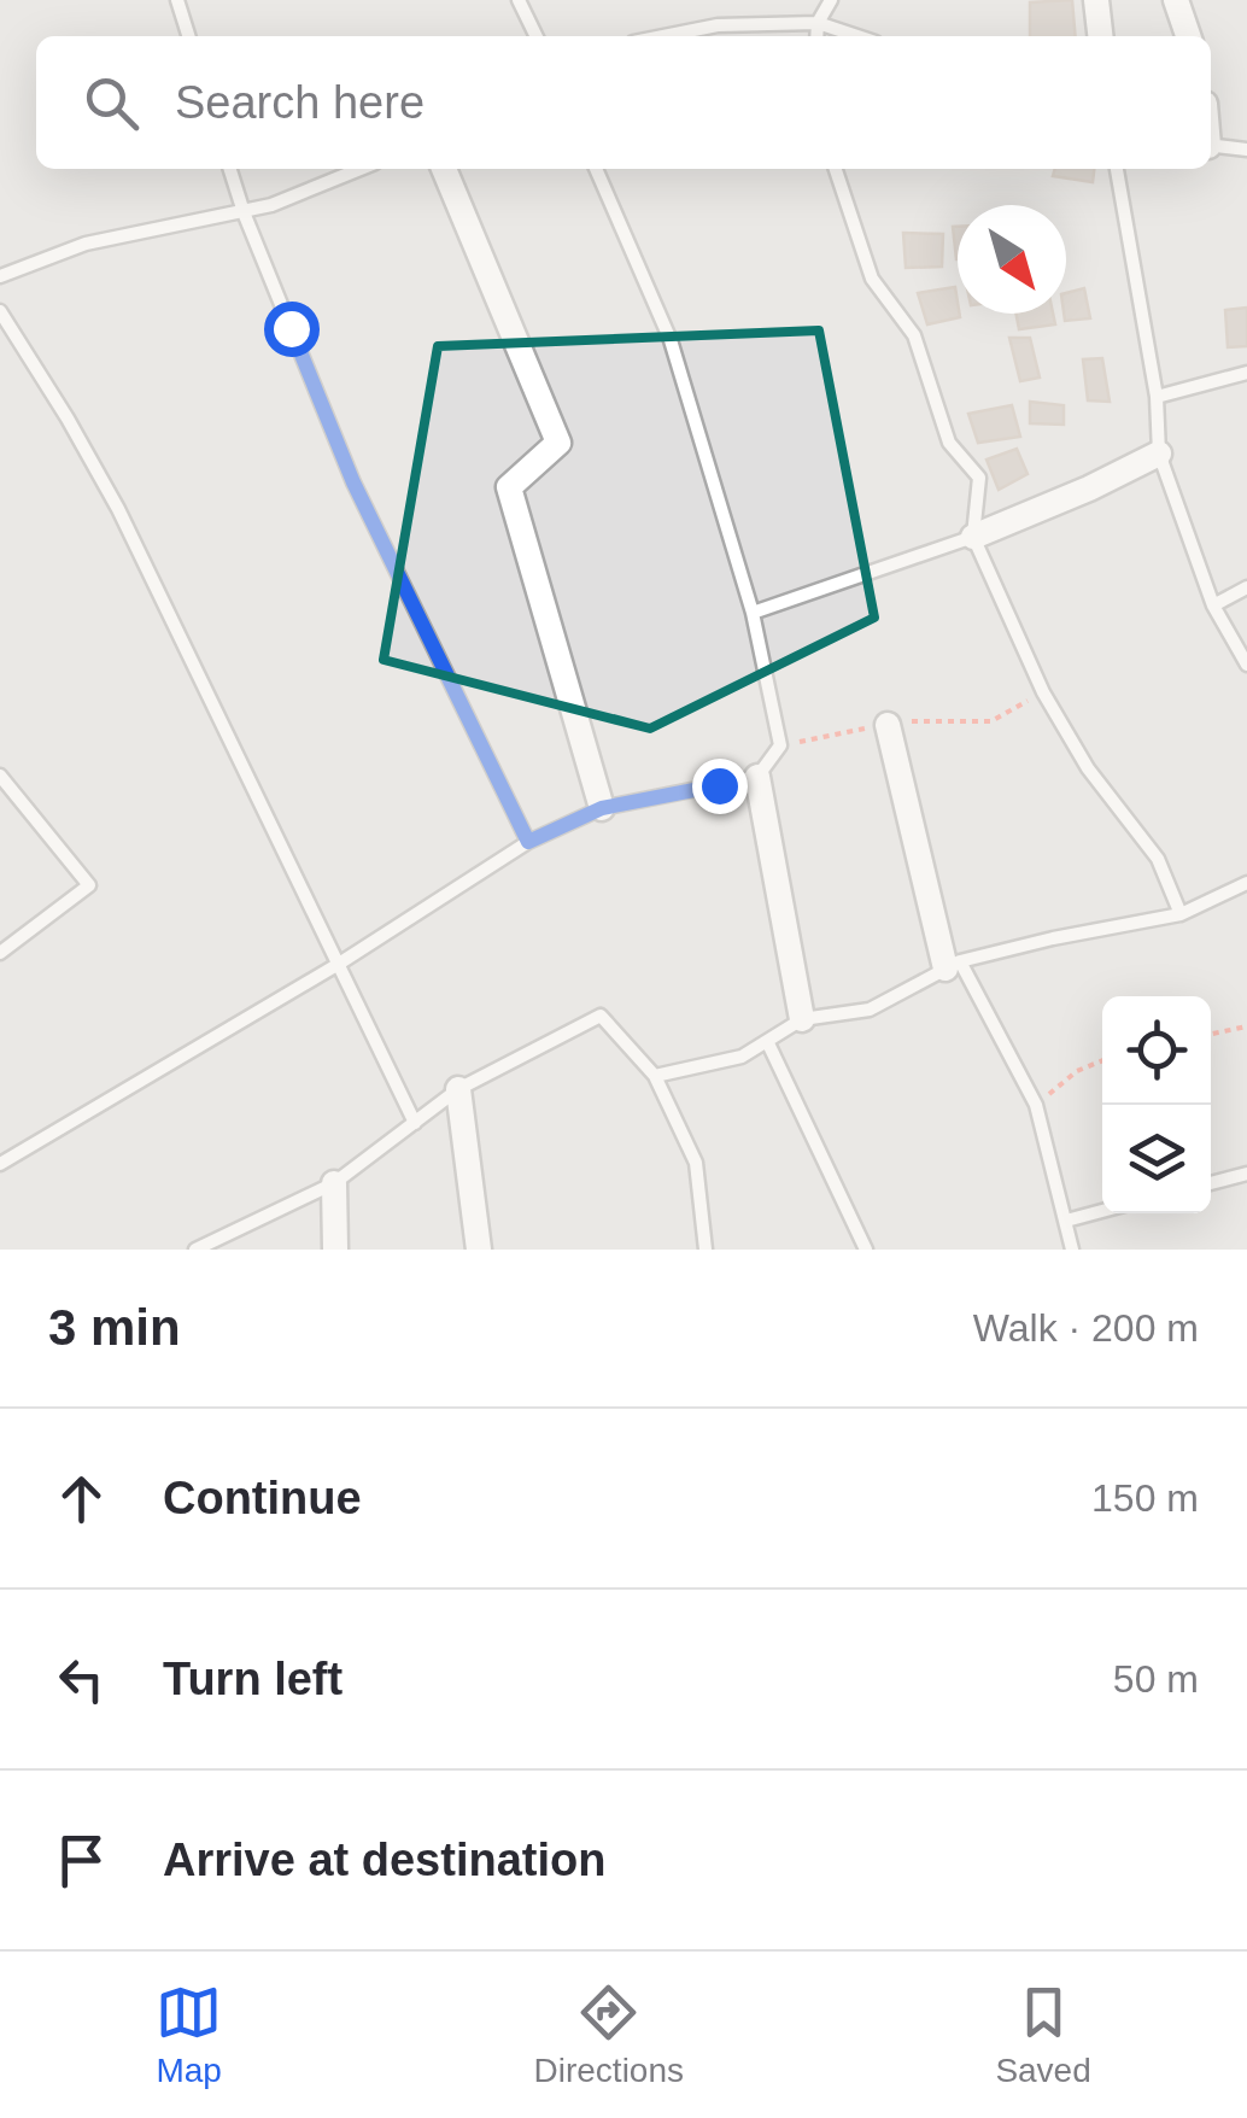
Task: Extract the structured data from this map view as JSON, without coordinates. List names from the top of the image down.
{
  "north": "bottom right",
  "page": {
    "search": "Search here",
    "heading": ["3 min", "Walk · 200 m"],
    "list": [
      ["Continue", "150 m"],
      ["Turn left", "50 m"],
      "Arrive at destination"
    ],
    "nav": ["Map", "Directions", "Saved"]
  }
}
